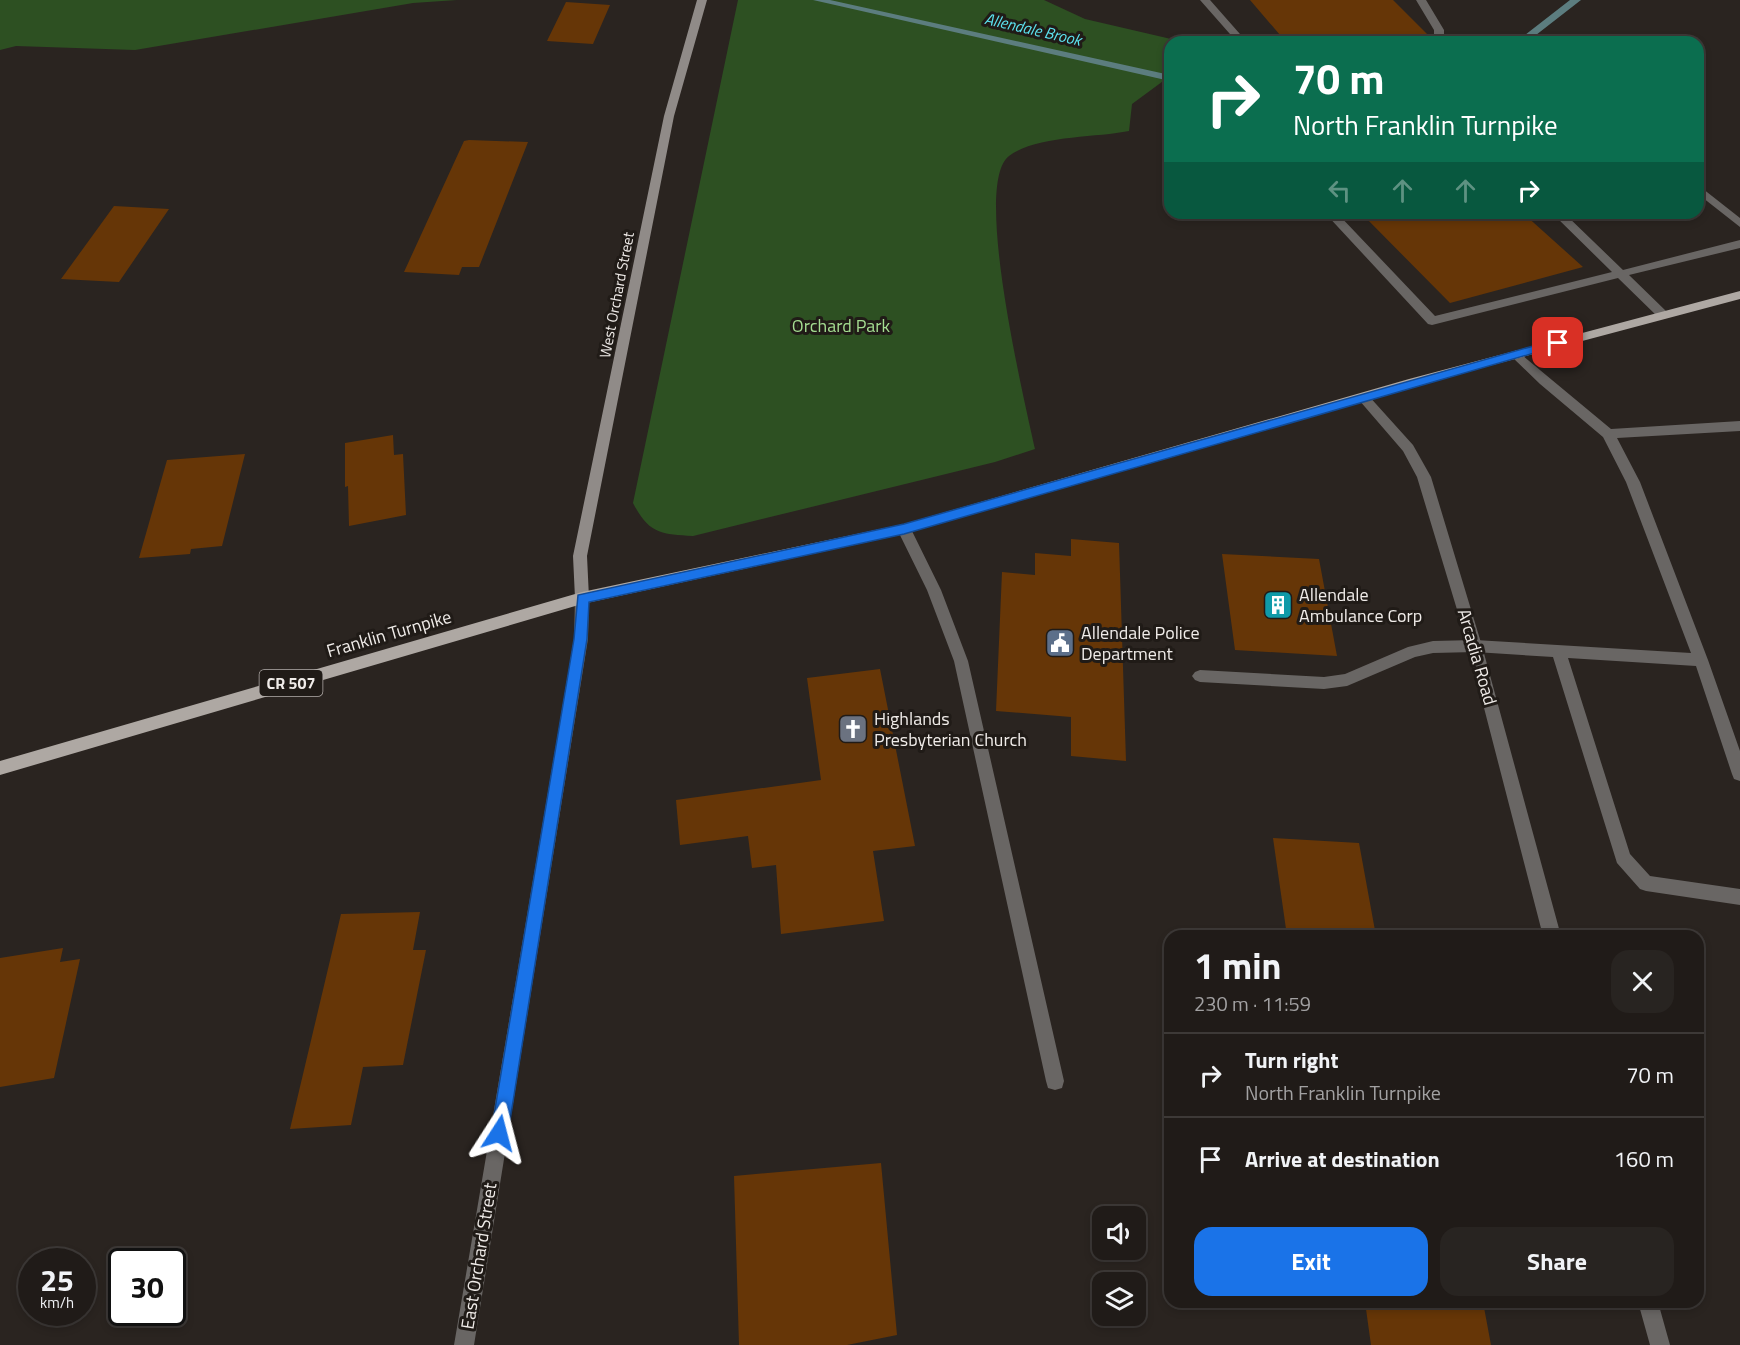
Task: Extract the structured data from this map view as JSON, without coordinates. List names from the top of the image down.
{
  "streets": {
    "main road": ["West Orchard Street", "Franklin Turnpike", "CR 507"],
    "street": ["Arcadia Road", "East Orchard Street"]
  },
  "crossings": [
    ["West Orchard Street", "Franklin Turnpike"],
    ["West Orchard Street", "CR 507"],
    ["West Orchard Street", "East Orchard Street"],
    ["Franklin Turnpike", "CR 507"],
    ["Franklin Turnpike", "East Orchard Street"],
    ["Arcadia Road", "CR 507"],
    ["CR 507", "East Orchard Street"]
  ],
  "water": ["Allendale Brook"],
  "parks": ["Orchard Park"],
  "places": {
    "building": ["Allendale Ambulance Corp"],
    "public building": ["Allendale Police Department"],
    "church": ["Highlands Presbyterian Church"]
  },
  "page": {
    "turn": ["70 m", "North Franklin Turnpike"],
    "heading": ["1 min", "230 m · 11:59"],
    "list": [
      {
        "name": "Turn right",
        "note": "North Franklin Turnpike",
        "value": "70 m"
      },
      {
        "name": "Arrive at destination",
        "value": "160 m"
      }
    ],
    "buttons": ["Exit", "Share"],
    "speed": "25 km/h",
    "limit": "30"
  }
}
